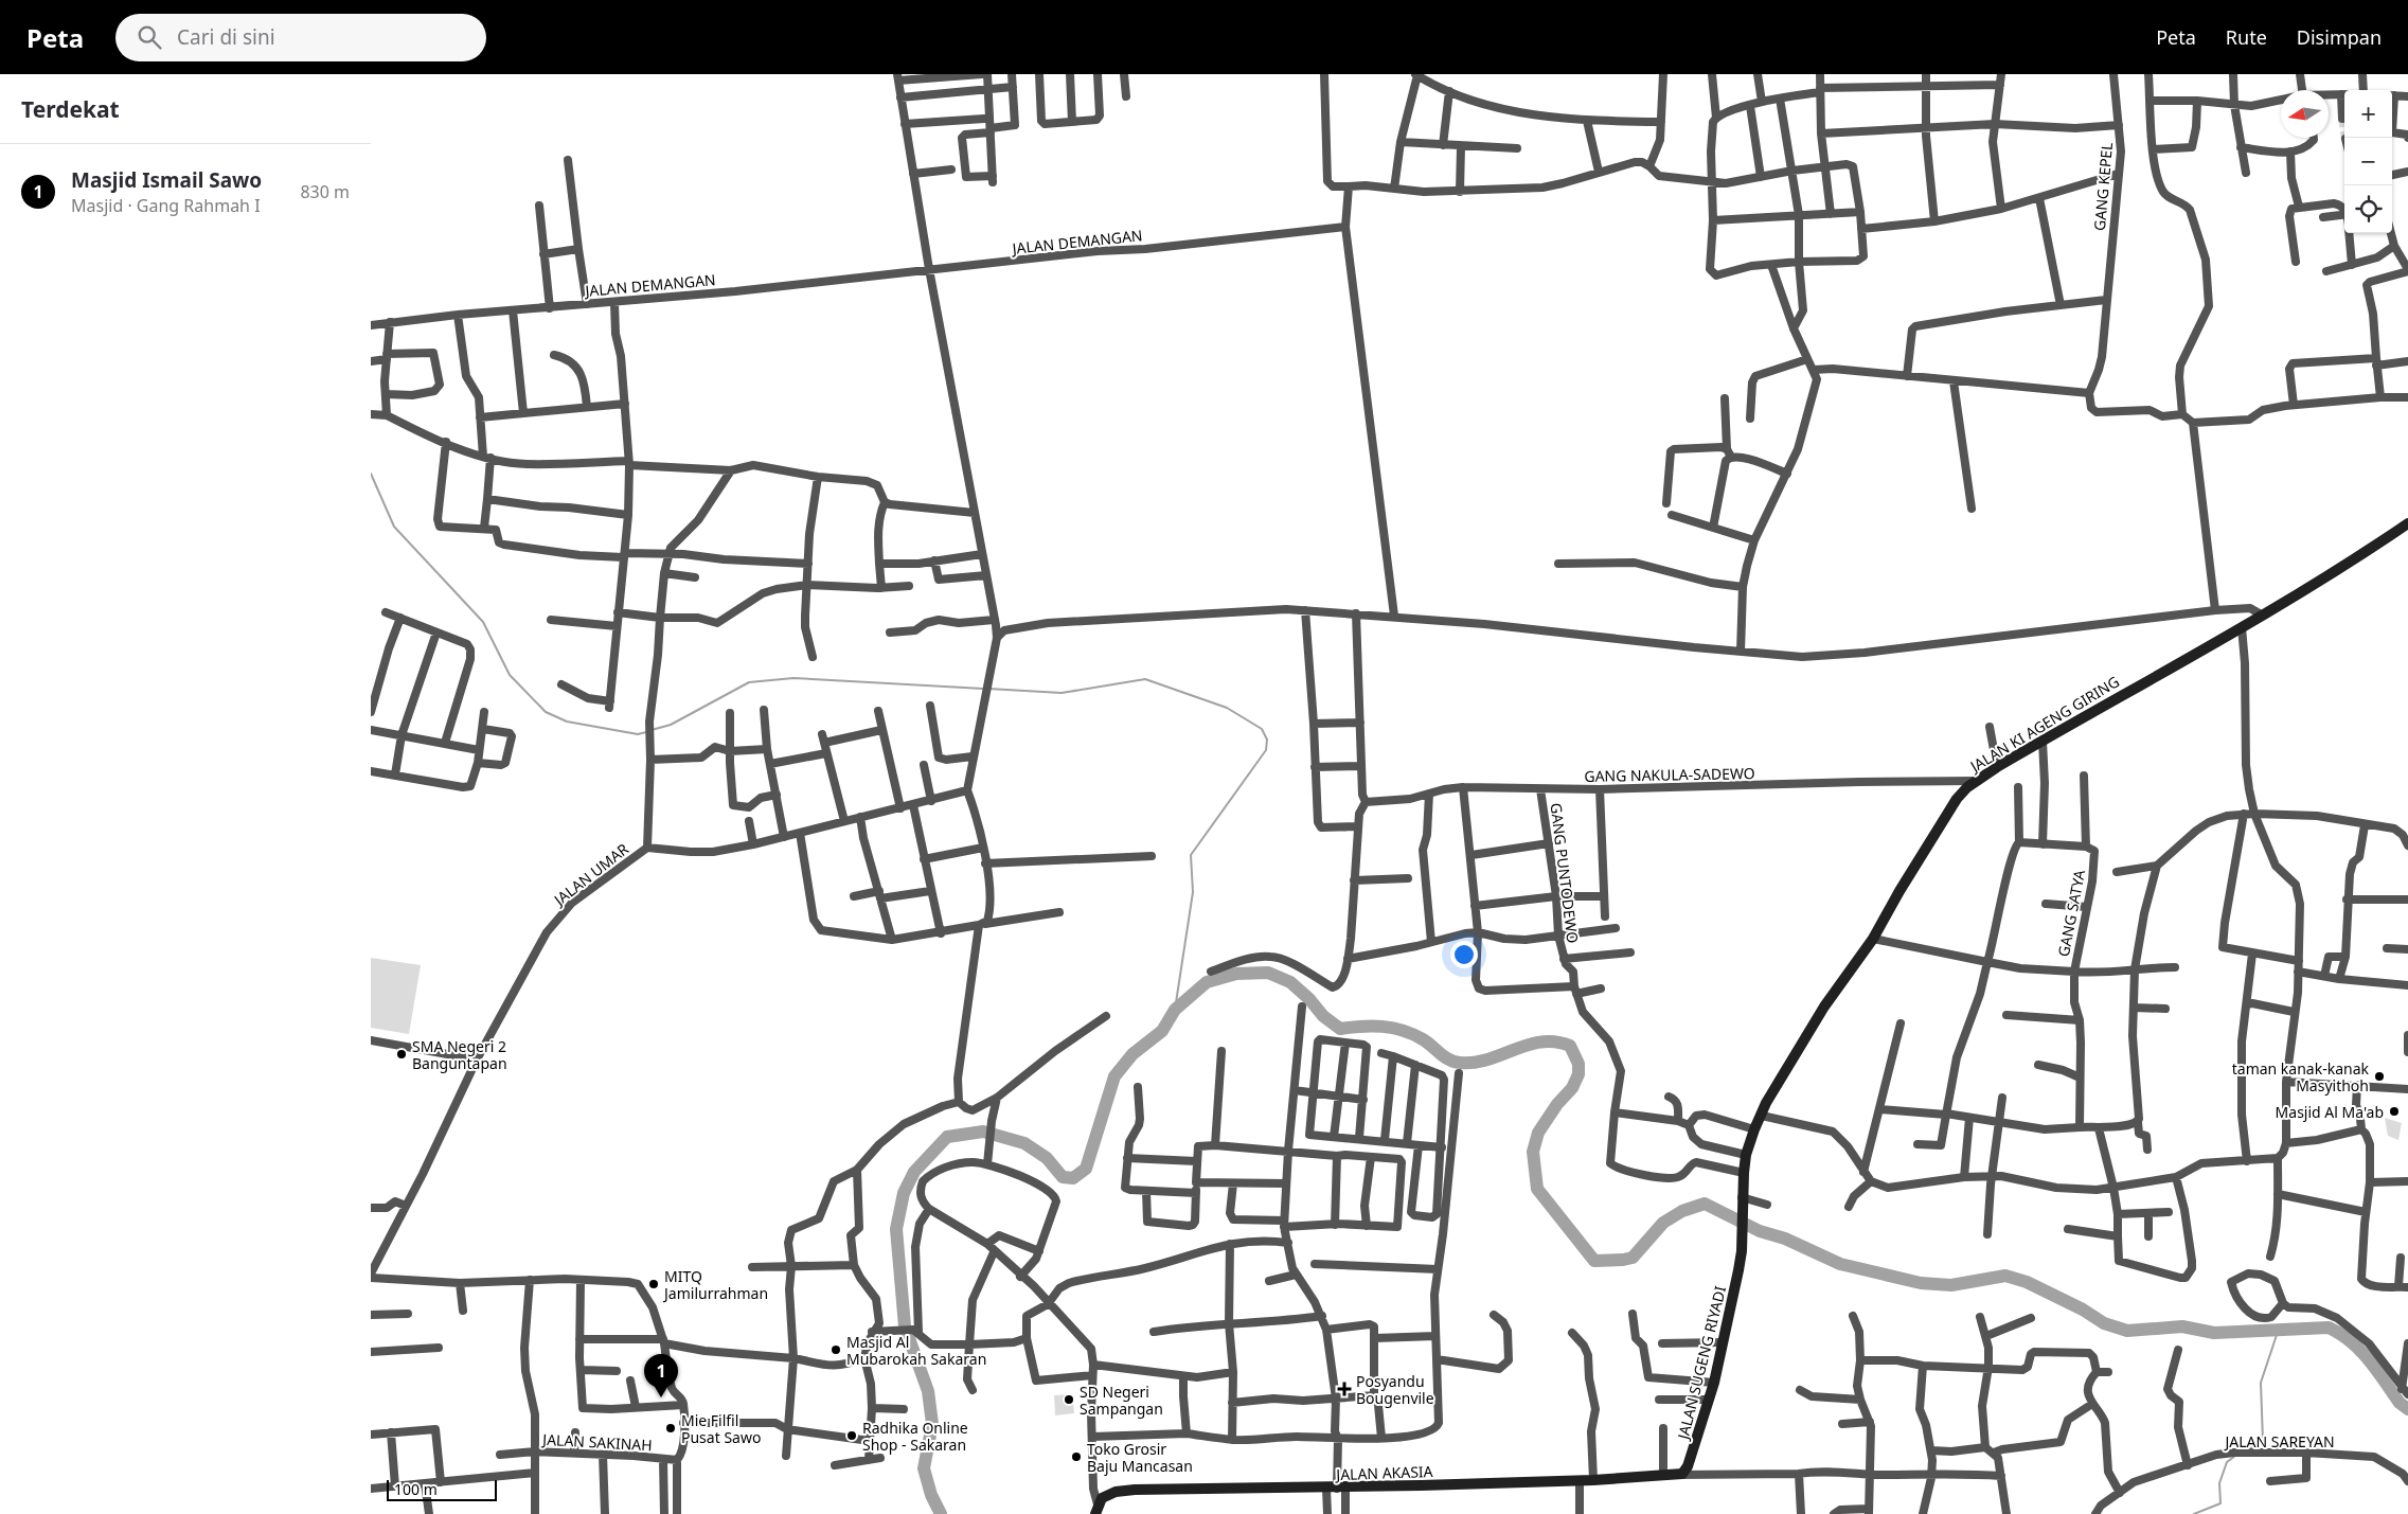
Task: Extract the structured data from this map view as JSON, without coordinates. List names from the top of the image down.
{
  "streets": {
    "street": [
      "GANG KEPEL",
      "JALAN DEMANGAN",
      "JALAN KI AGENG GIRING",
      "GANG NAKULA-SADEWO",
      "GANG PUNTODEWO",
      "JALAN UMAR",
      "GANG SATYA",
      "JALAN SUGENG RIYADI",
      "JALAN SAREYAN",
      "JALAN SAKINAH",
      "JALAN AKASIA"
    ]
  },
  "crossings": [
    ["JALAN KI AGENG GIRING", "GANG NAKULA-SADEWO"],
    ["JALAN KI AGENG GIRING", "GANG PUNTODEWO"],
    ["JALAN KI AGENG GIRING", "GANG SATYA"],
    ["JALAN KI AGENG GIRING", "JALAN SUGENG RIYADI"],
    ["GANG NAKULA-SADEWO", "GANG PUNTODEWO"],
    ["JALAN SUGENG RIYADI", "JALAN AKASIA"]
  ],
  "places": {
    "other": [
      "SMA Negeri 2 Banguntapan",
      "taman kanak-kanak Masyithoh",
      "Masjid Al Ma'ab",
      "MITQ Jamilurrahman",
      "Masjid Al Mubarokah Sakaran",
      "SD Negeri Sampangan",
      "Mie Filfil Pusat Sawo",
      "Radhika Online Shop - Sakaran",
      "Toko Grosir Baju Mancasan"
    ],
    "health": ["Posyandu Bougenvile"]
  },
  "scale_bar": "100 m",
  "north": "left",
  "page": {
    "header": "Peta",
    "search": "Cari di sini",
    "nav": ["Peta", "Rute", "Disimpan"],
    "heading": "Terdekat",
    "map_buttons": ["+", "−"],
    "list": [
      {
        "mark": "1",
        "name": "Masjid Ismail Sawo",
        "note": "Masjid · Gang Rahmah I",
        "value": "830 m"
      }
    ],
    "pins": "1",
    "scale": "100 m"
  }
}
